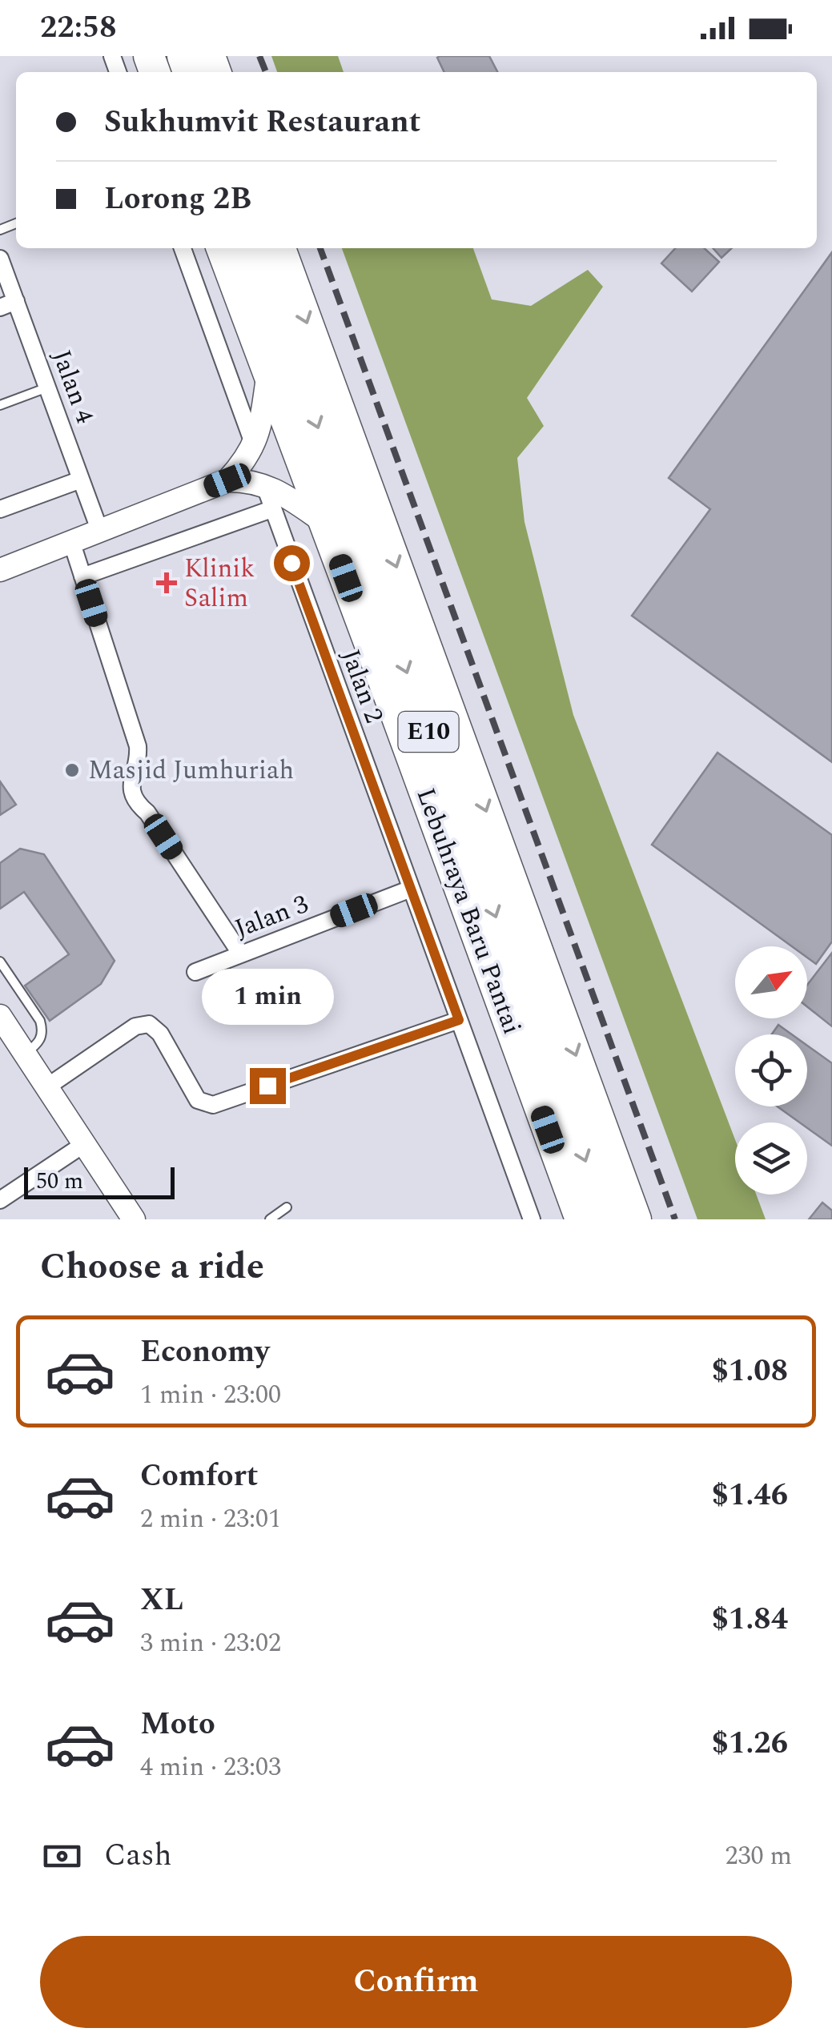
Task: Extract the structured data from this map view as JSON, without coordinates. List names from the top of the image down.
{
  "streets": {
    "highway": ["E10", "Lebuhraya Baru Pantai"],
    "street": ["Jalan 4", "Jalan 2", "Jalan 3"]
  },
  "crossings": [
    ["Jalan 2", "Jalan 3"]
  ],
  "places": {
    "health": ["Klinik Salim"],
    "other": ["Masjid Jumhuriah"]
  },
  "scale_bar": "50 m",
  "north": "top right",
  "page": {
    "status": "22:58",
    "banner": ["Sukhumvit Restaurant", "Lorong 2B"],
    "bubble": "1 min",
    "scale": "50 m",
    "heading": "Choose a ride",
    "list": [
      {
        "name": "Economy",
        "note": "1 min · 23:00",
        "value": "$1.08"
      },
      {
        "name": "Comfort",
        "note": "2 min · 23:01",
        "value": "$1.46"
      },
      {
        "name": "XL",
        "note": "3 min · 23:02",
        "value": "$1.84"
      },
      {
        "name": "Moto",
        "note": "4 min · 23:03",
        "value": "$1.26"
      }
    ],
    "pay": ["Cash", "230 m"],
    "buttons": "Confirm"
  }
}
